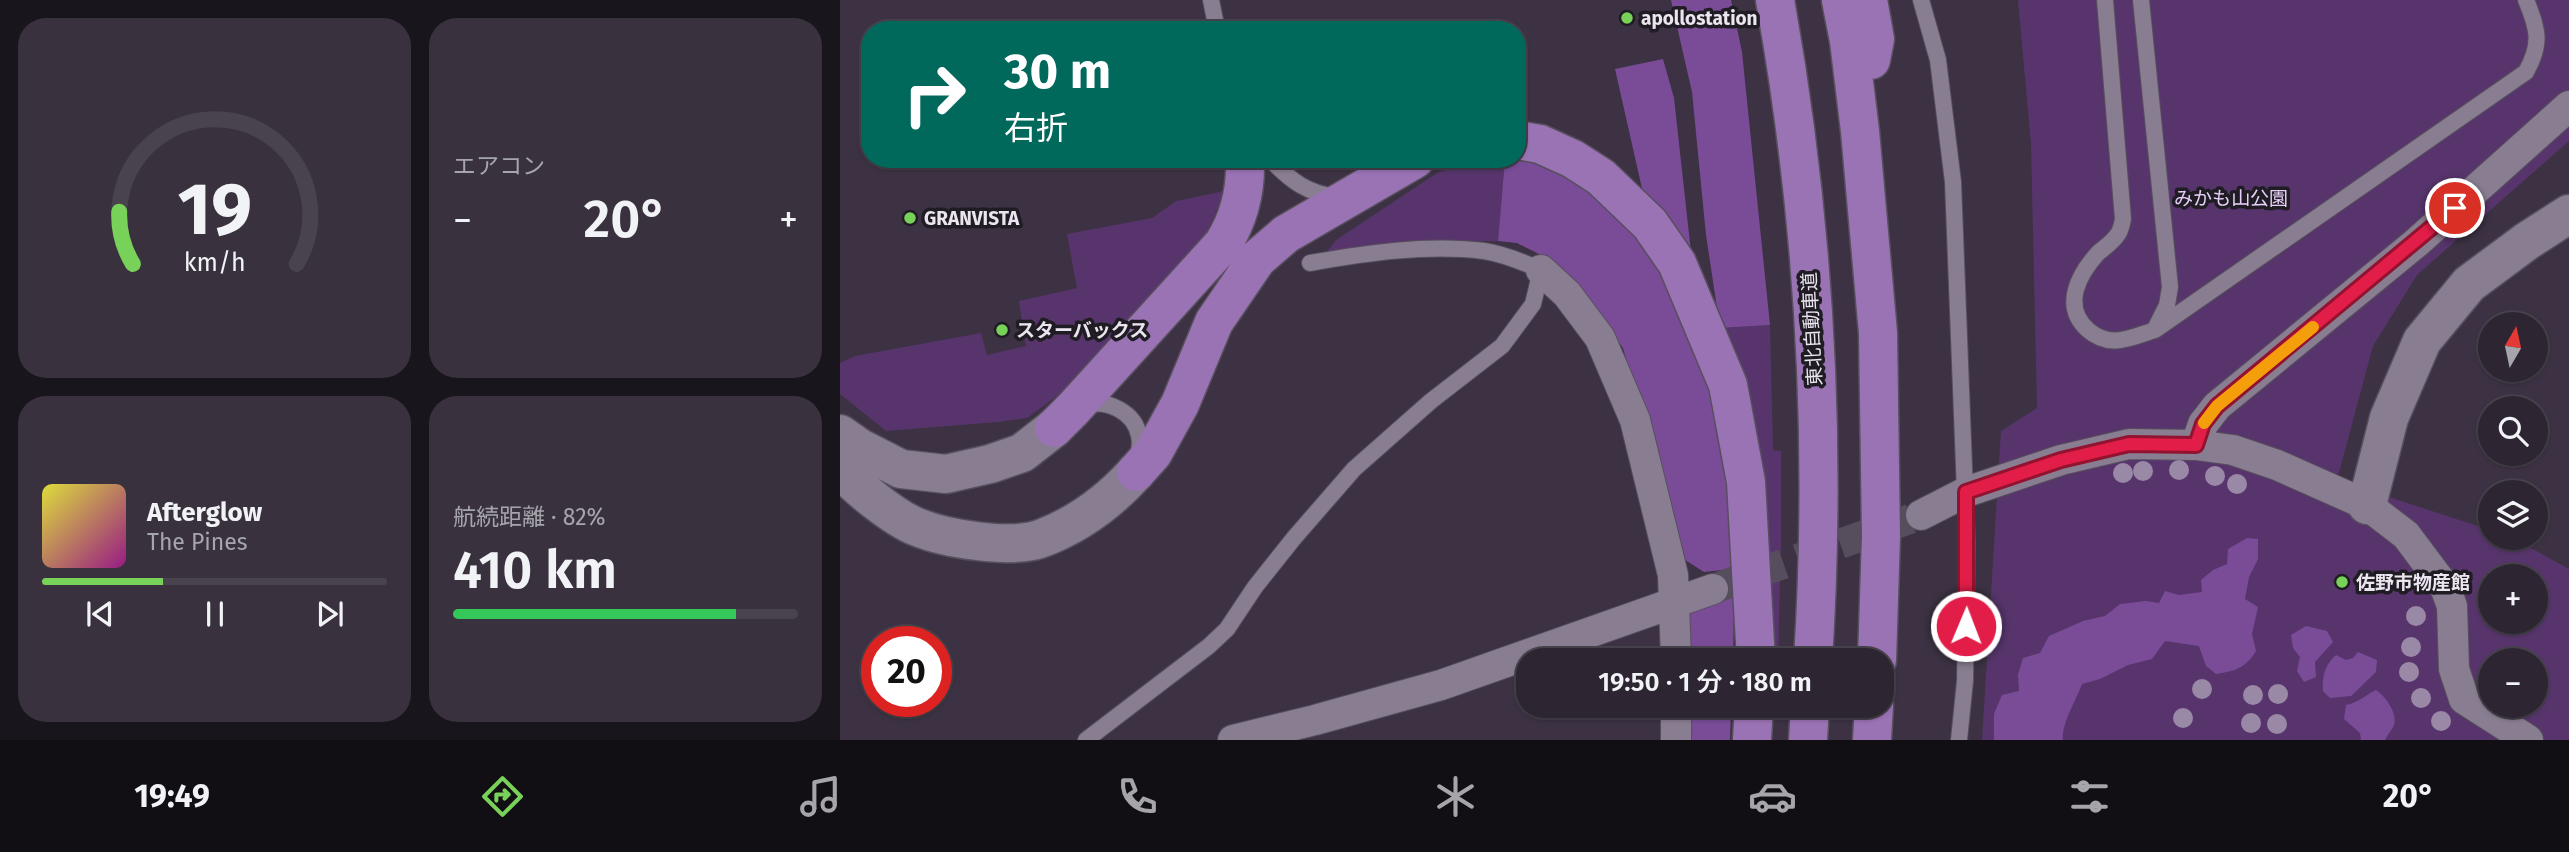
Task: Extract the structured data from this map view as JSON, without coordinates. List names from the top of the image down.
{
  "streets": {
    "highway": ["東北自動車道"]
  },
  "parks": ["みかも山公園"],
  "places": [
    "apollostation",
    "GRANVISTA",
    "スターバックス",
    "佐野市物産館"
  ],
  "north": "top",
  "page": {
    "tile": [
      "エアコン",
      ["航続距離 · 82%", "410 km"]
    ],
    "turn": ["30 m", "右折"],
    "heat": ["−", "20°", "+"],
    "map_buttons": ["+", "−"],
    "song": ["Afterglow", "The Pines"],
    "limit": "20",
    "trip": "19:50 · 1 分 · 180 m",
    "tabs": ["19:49", "20°"],
    "gauge": ["19", "km/h"]
  }
}
